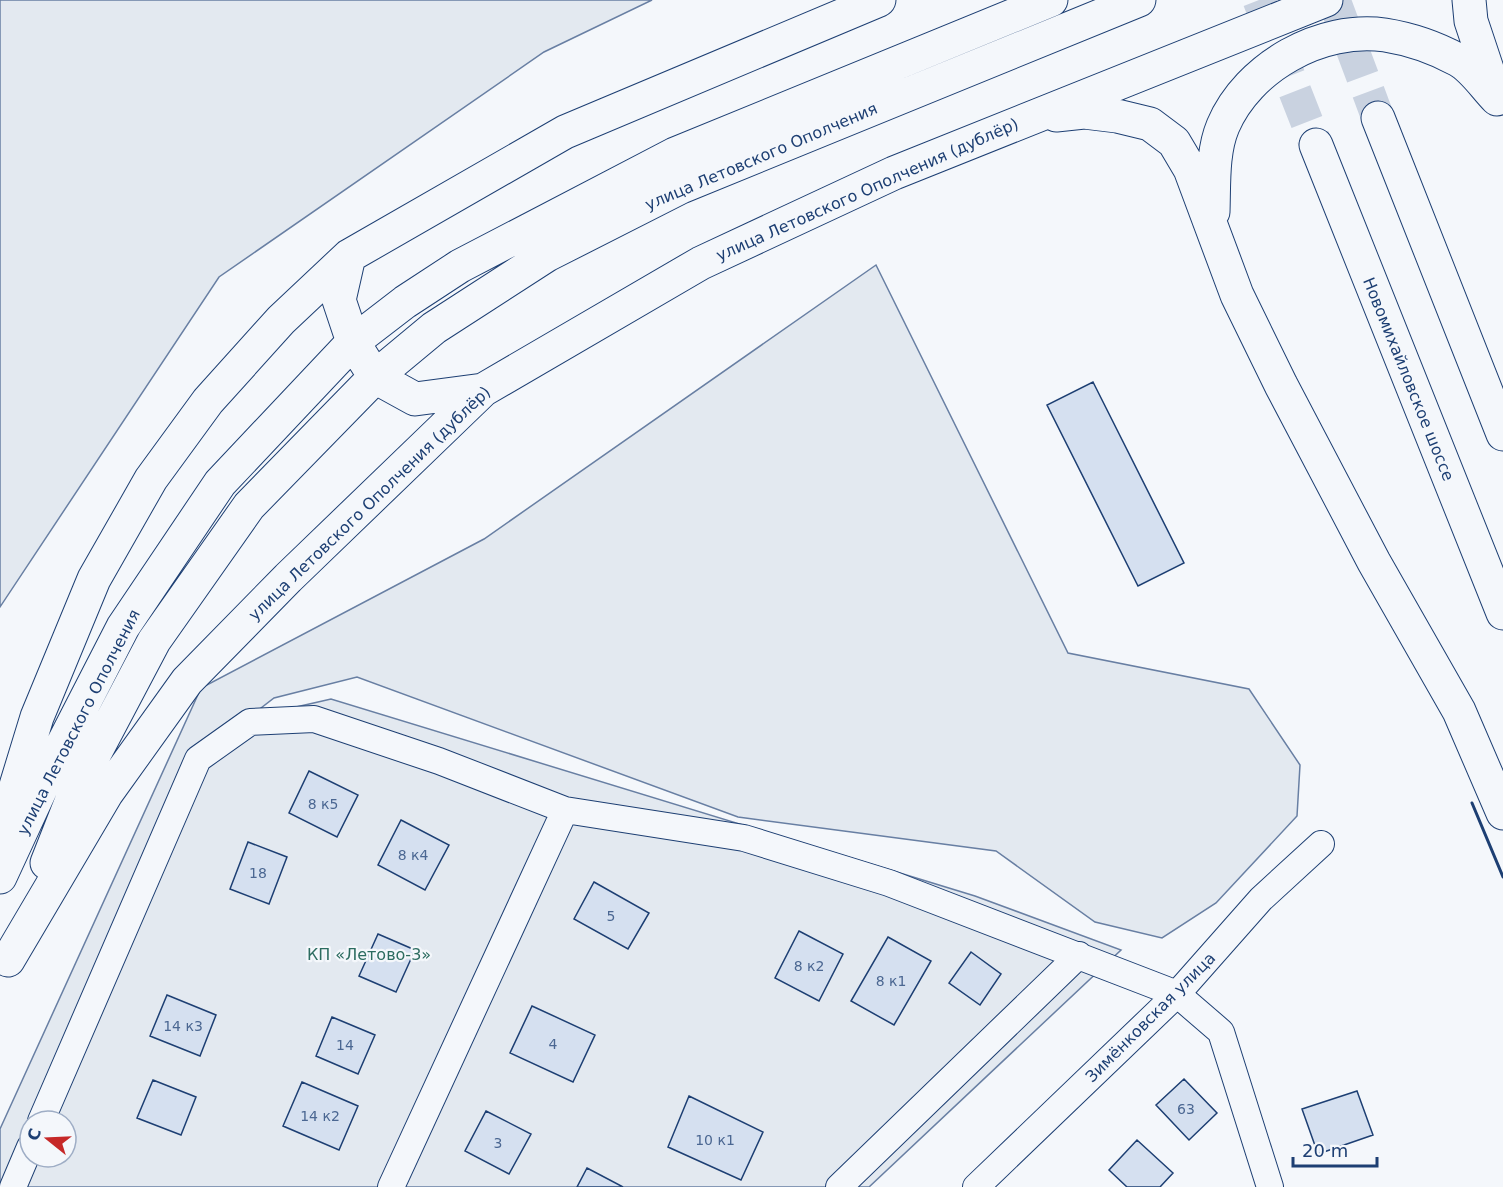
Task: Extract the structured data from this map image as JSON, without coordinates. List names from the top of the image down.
{
  "streets": {
    "street": [
      "улица Летовского Ополчения",
      "улица Летовского Ополчения (дублёр)",
      "Новомихайловское шоссе",
      "Зимёнковская улица"
    ]
  },
  "crossings": [
    ["улица Летовского Ополчения", "улица Летовского Ополчения (дублёр)"]
  ],
  "parks": ["КП «Летово-3»"],
  "house_numbers": [
    "8 к5",
    "8 к4",
    "18",
    "5",
    "8 к2",
    "8 к1",
    "14 к3",
    "4",
    "14",
    "63",
    "14 к2",
    "10 к1",
    "3"
  ],
  "scale_bar": "20 m",
  "north": "left"
}
